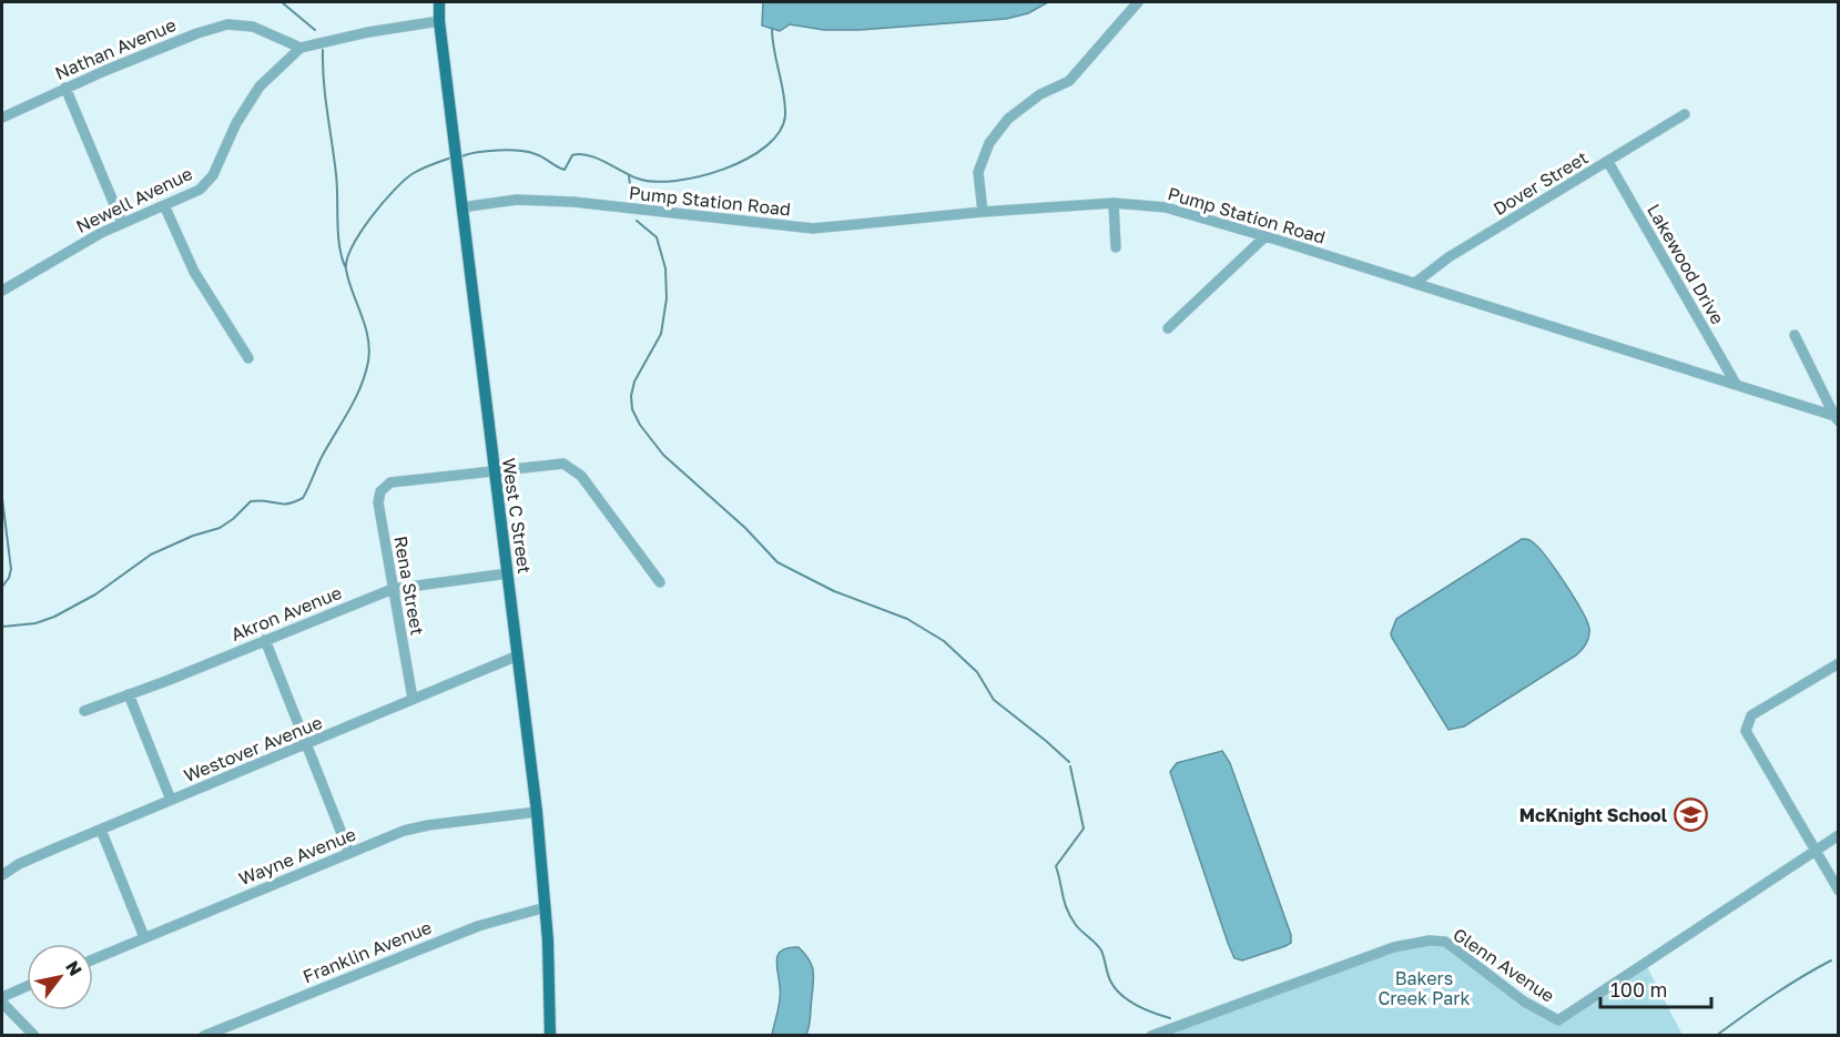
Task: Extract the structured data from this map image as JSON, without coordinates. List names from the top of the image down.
{
  "streets": {
    "main road": ["West C Street"],
    "street": [
      "Nathan Avenue",
      "Dover Street",
      "Newell Avenue",
      "Pump Station Road",
      "Lakewood Drive",
      "Rena Street",
      "Akron Avenue",
      "Westover Avenue",
      "Wayne Avenue",
      "Franklin Avenue",
      "Glenn Avenue"
    ]
  },
  "crossings": [
    ["Nathan Avenue", "Newell Avenue"],
    ["Dover Street", "Pump Station Road"],
    ["Dover Street", "Lakewood Drive"],
    ["Pump Station Road", "Lakewood Drive"],
    ["Pump Station Road", "West C Street"],
    ["West C Street", "Rena Street"],
    ["West C Street", "Akron Avenue"],
    ["West C Street", "Westover Avenue"],
    ["West C Street", "Wayne Avenue"],
    ["West C Street", "Franklin Avenue"],
    ["Rena Street", "Akron Avenue"],
    ["Rena Street", "Westover Avenue"]
  ],
  "parks": ["Bakers Creek Park"],
  "places": {
    "school or university": ["McKnight School"]
  },
  "scale_bar": "100 m",
  "north": "top right"
}
